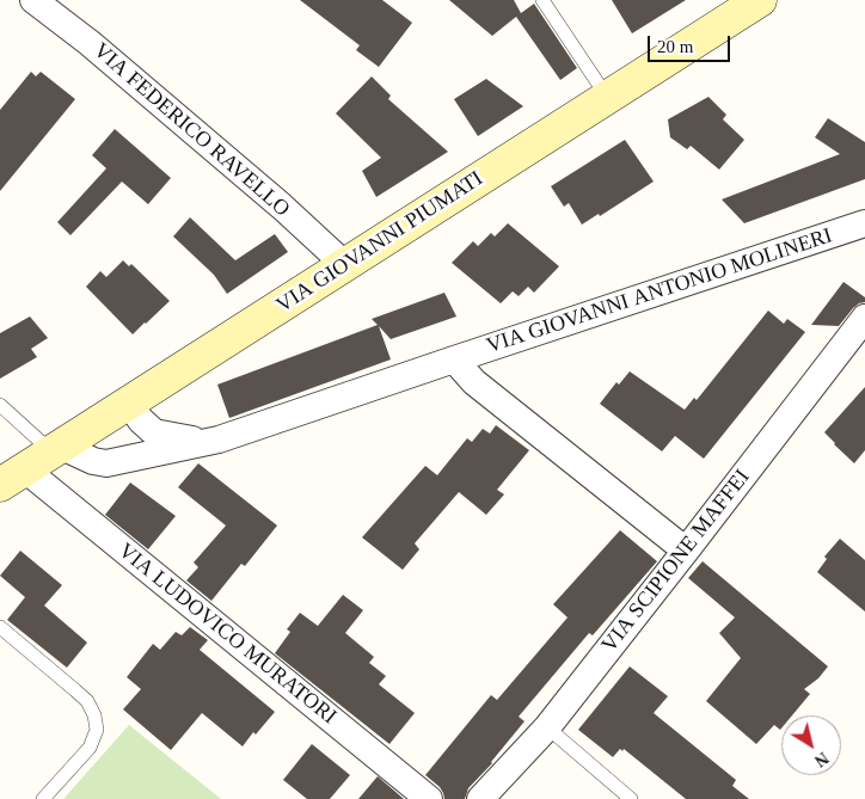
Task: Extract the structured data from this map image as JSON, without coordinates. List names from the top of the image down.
{
  "streets": {
    "street": [
      "VIA FEDERICO RAVELLO",
      "VIA GIOVANNI PIUMATI",
      "VIA GIOVANNI ANTONIO MOLINERI",
      "VIA SCIPIONE MAFFEI",
      "VIA LUDOVICO MURATORI"
    ]
  },
  "crossings": [
    ["VIA FEDERICO RAVELLO", "VIA GIOVANNI PIUMATI"],
    ["VIA GIOVANNI PIUMATI", "VIA GIOVANNI ANTONIO MOLINERI"],
    ["VIA GIOVANNI PIUMATI", "VIA LUDOVICO MURATORI"],
    ["VIA GIOVANNI ANTONIO MOLINERI", "VIA SCIPIONE MAFFEI"]
  ],
  "scale_bar": "20 m",
  "north": "bottom right"
}
